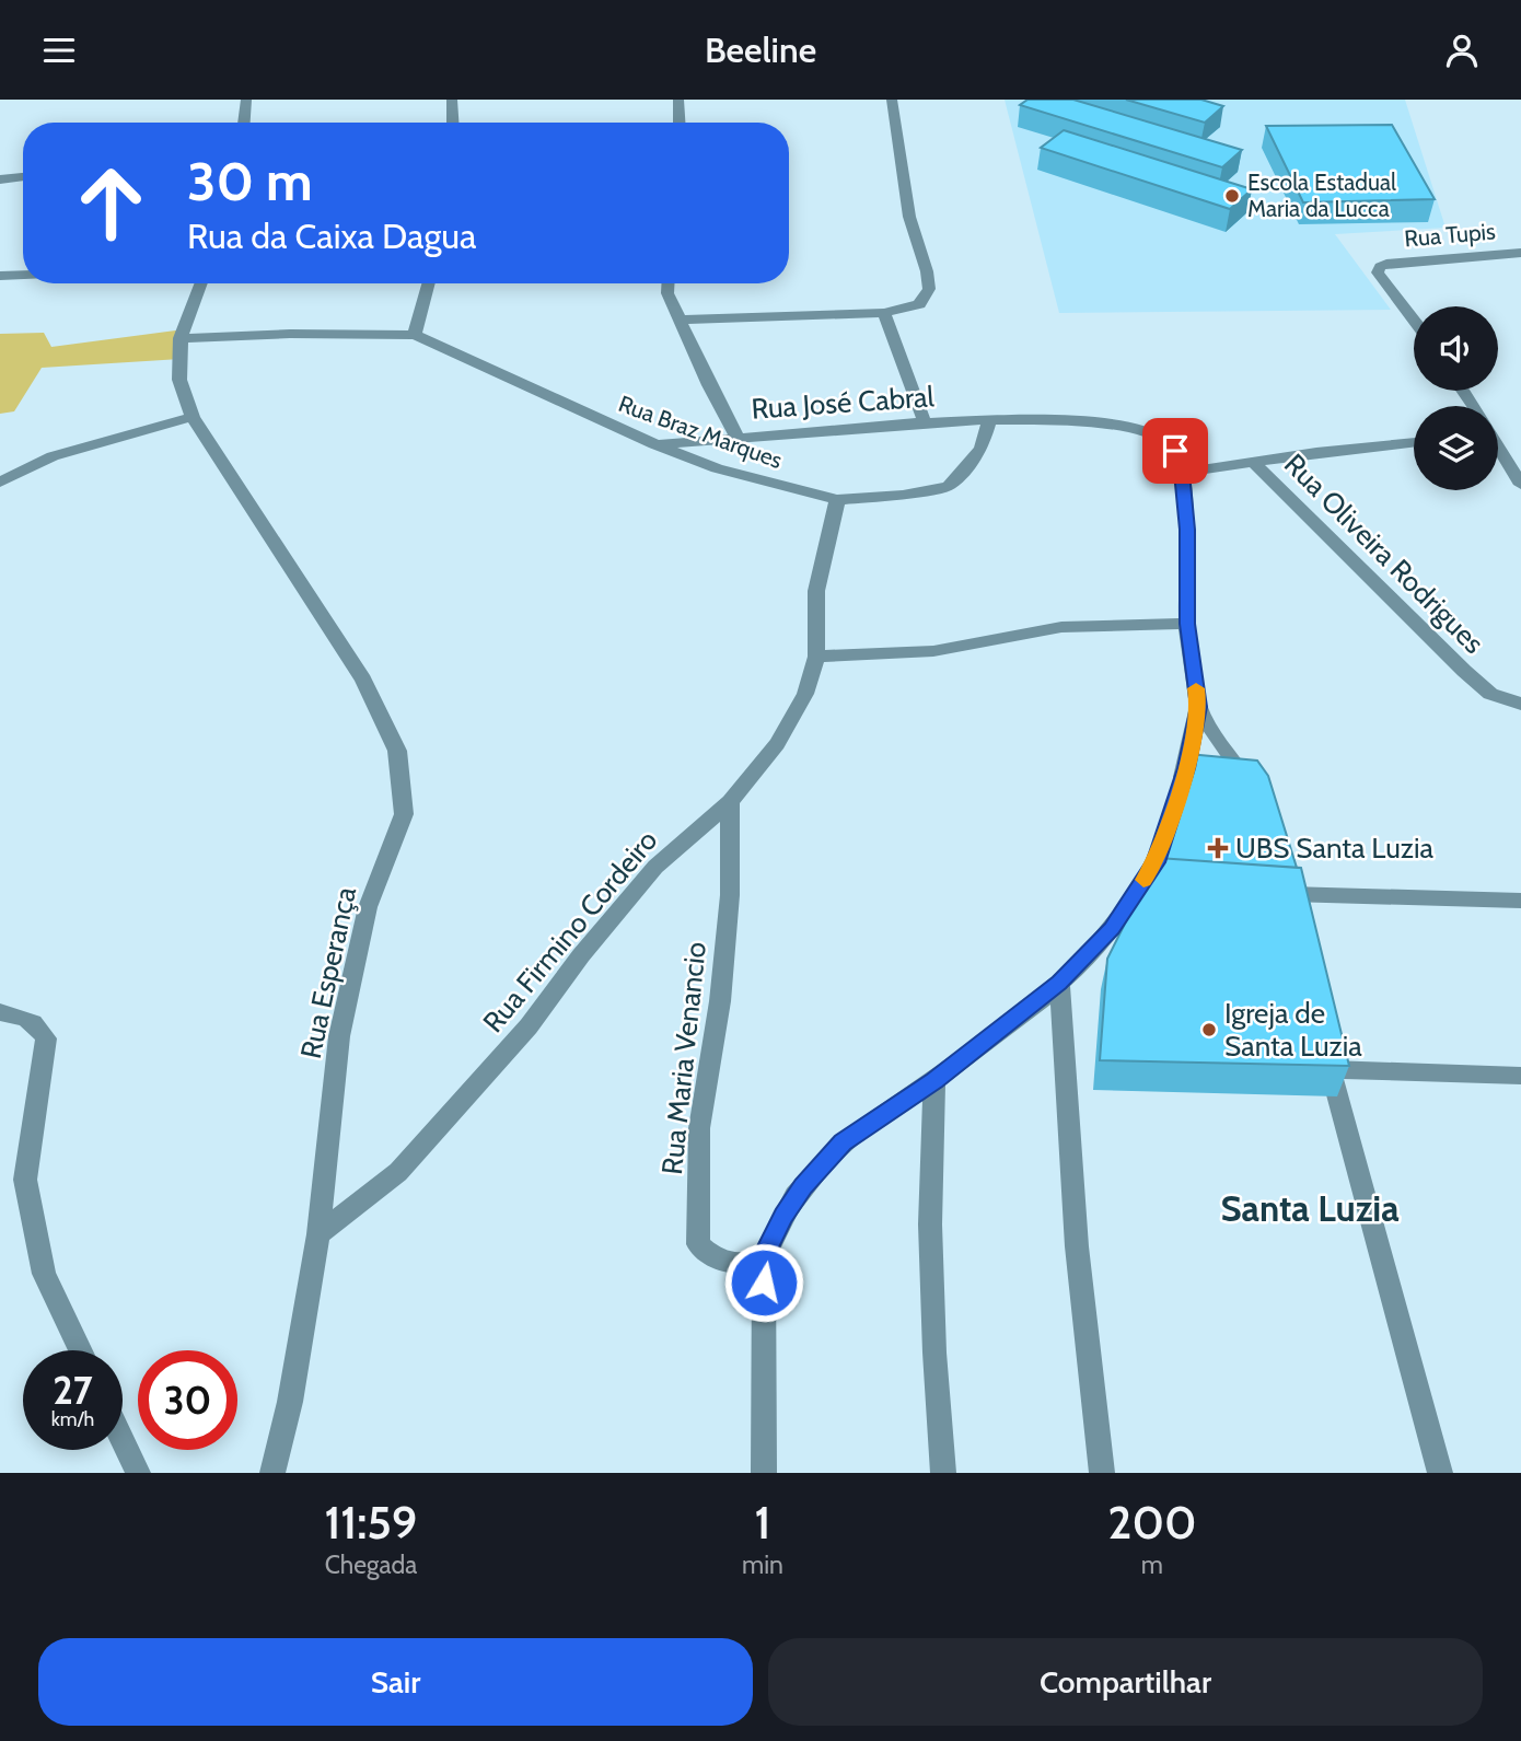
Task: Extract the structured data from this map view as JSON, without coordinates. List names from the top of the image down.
{
  "streets": {
    "street": [
      "Rua Tupis",
      "Rua José Cabral",
      "Rua Braz Marques",
      "Rua Oliveira Rodrigues",
      "Rua Firmino Cordeiro",
      "Rua Esperança",
      "Rua Maria Venancio"
    ]
  },
  "crossings": [
    ["Rua José Cabral", "Rua Braz Marques"],
    ["Rua Braz Marques", "Rua Firmino Cordeiro"],
    ["Rua Braz Marques", "Rua Esperança"],
    ["Rua Firmino Cordeiro", "Rua Esperança"],
    ["Rua Firmino Cordeiro", "Rua Maria Venancio"]
  ],
  "districts": ["Santa Luzia"],
  "places": {
    "other": ["Escola Estadual Maria da Lucca", "Igreja de Santa Luzia"],
    "health": ["UBS Santa Luzia"]
  },
  "page": {
    "header": "Beeline",
    "turn": ["30 m", "Rua da Caixa Dagua"],
    "speed": "27 km/h",
    "limit": "30",
    "eta": [
      "11:59",
      "Chegada",
      "1",
      "min",
      "200",
      "m"
    ],
    "buttons": ["Sair", "Compartilhar"]
  }
}
